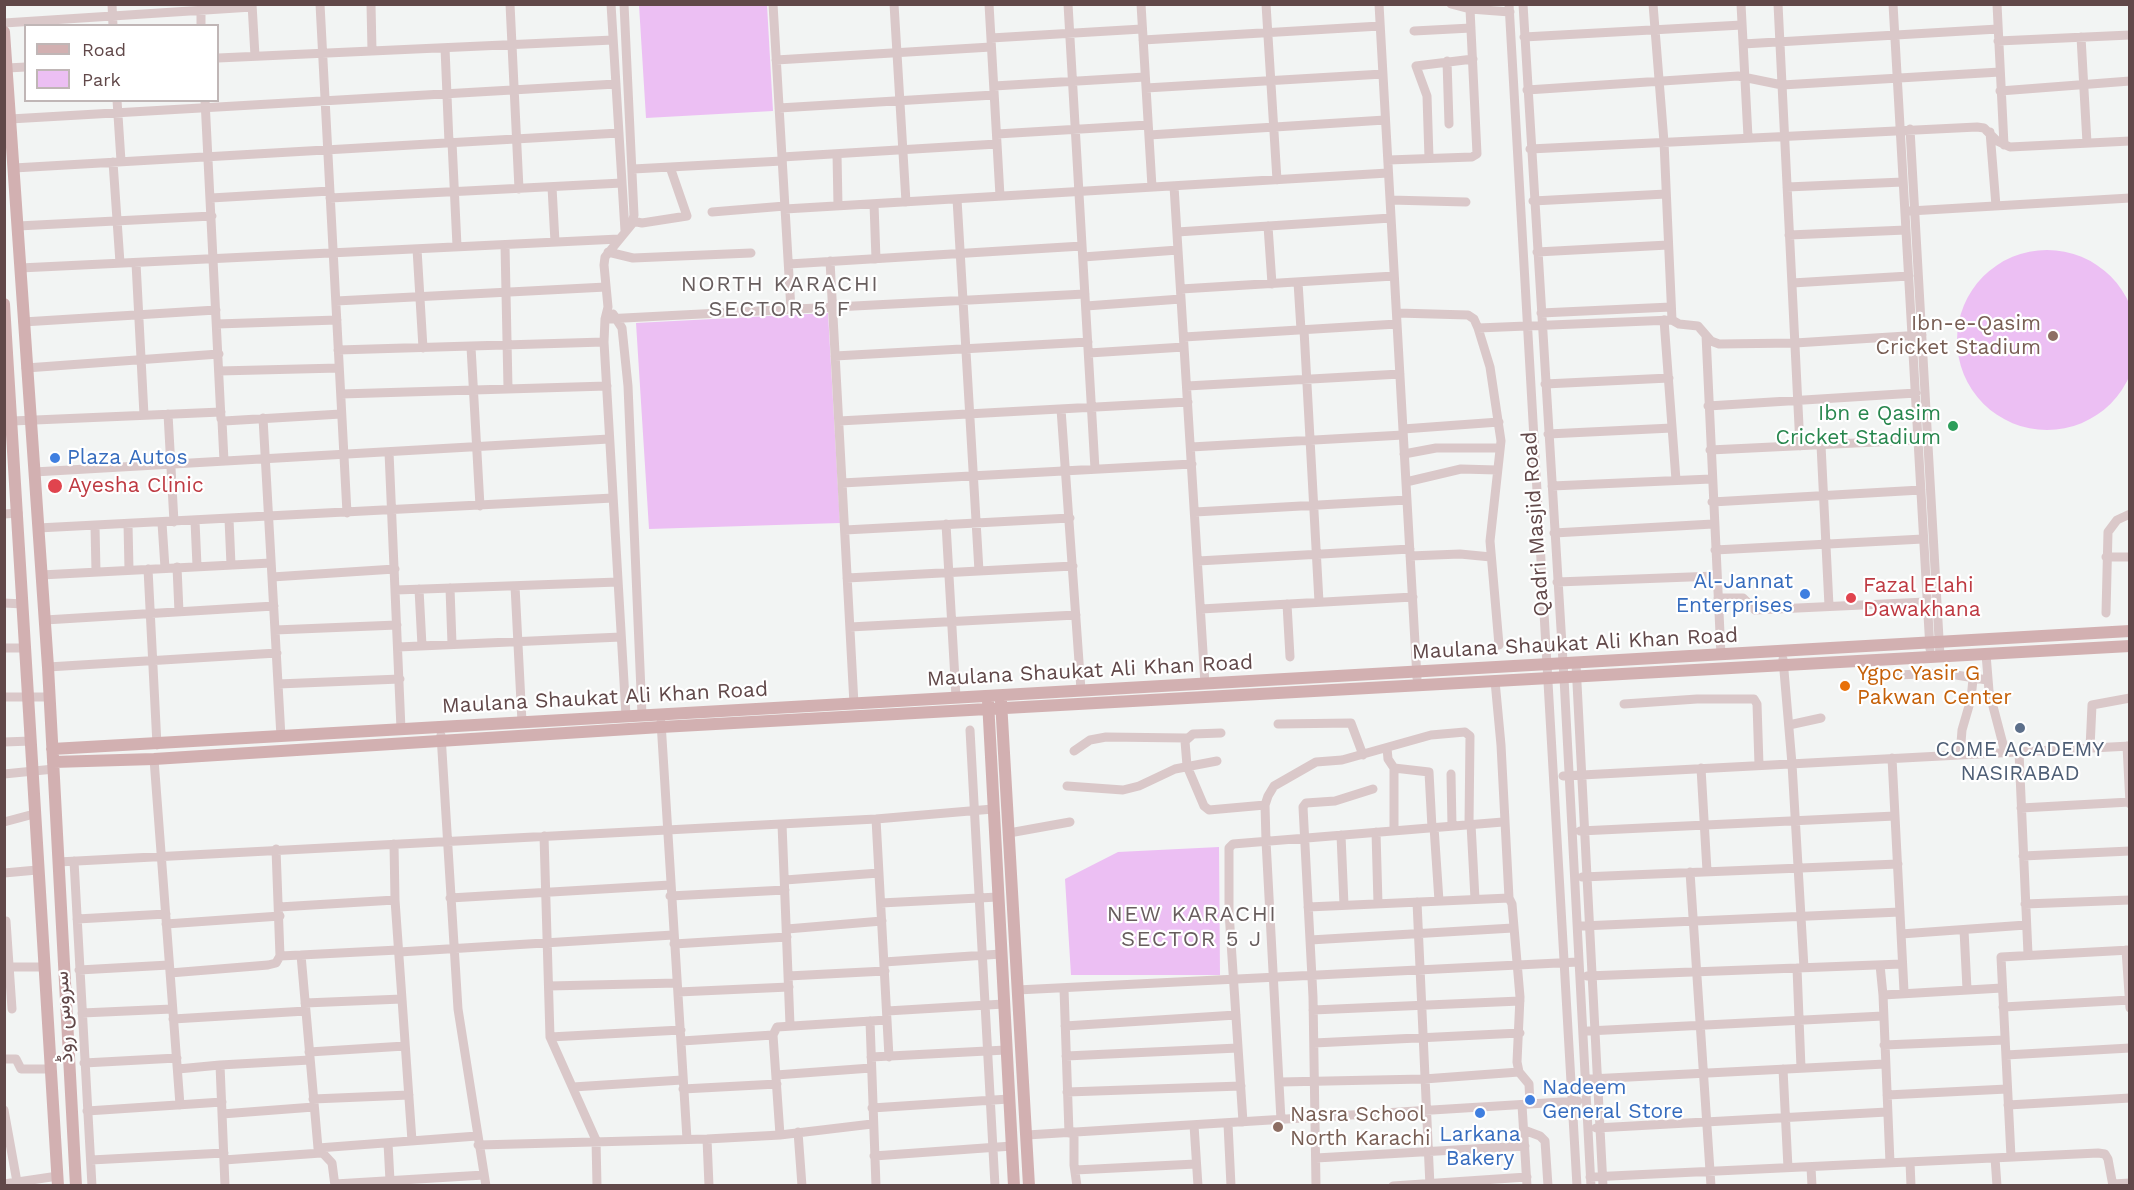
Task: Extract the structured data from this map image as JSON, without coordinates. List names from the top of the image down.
{
  "streets": {
    "main road": ["Maulana Shaukat Ali Khan Road"],
    "street": ["Qadri Masjid Road", "سروس روڈ"]
  },
  "crossings": [
    ["Qadri Masjid Road", "Maulana Shaukat Ali Khan Road"]
  ],
  "districts": ["NORTH KARACHI SECTOR 5 F", "NEW KARACHI SECTOR 5 J"],
  "places": [
    "Ibn-e-Qasim Cricket Stadium",
    "Ibn e Qasim Cricket Stadium",
    "Plaza Autos",
    "Ayesha Clinic",
    "Al-Jannat Enterprises",
    "Fazal Elahi Dawakhana",
    "Ygpc Yasir G Pakwan Center",
    "COME ACADEMY NASIRABAD",
    "Nadeem General Store",
    "Larkana Bakery",
    "Nasra School North Karachi"
  ],
  "legend": ["Road", "Park"]
}
